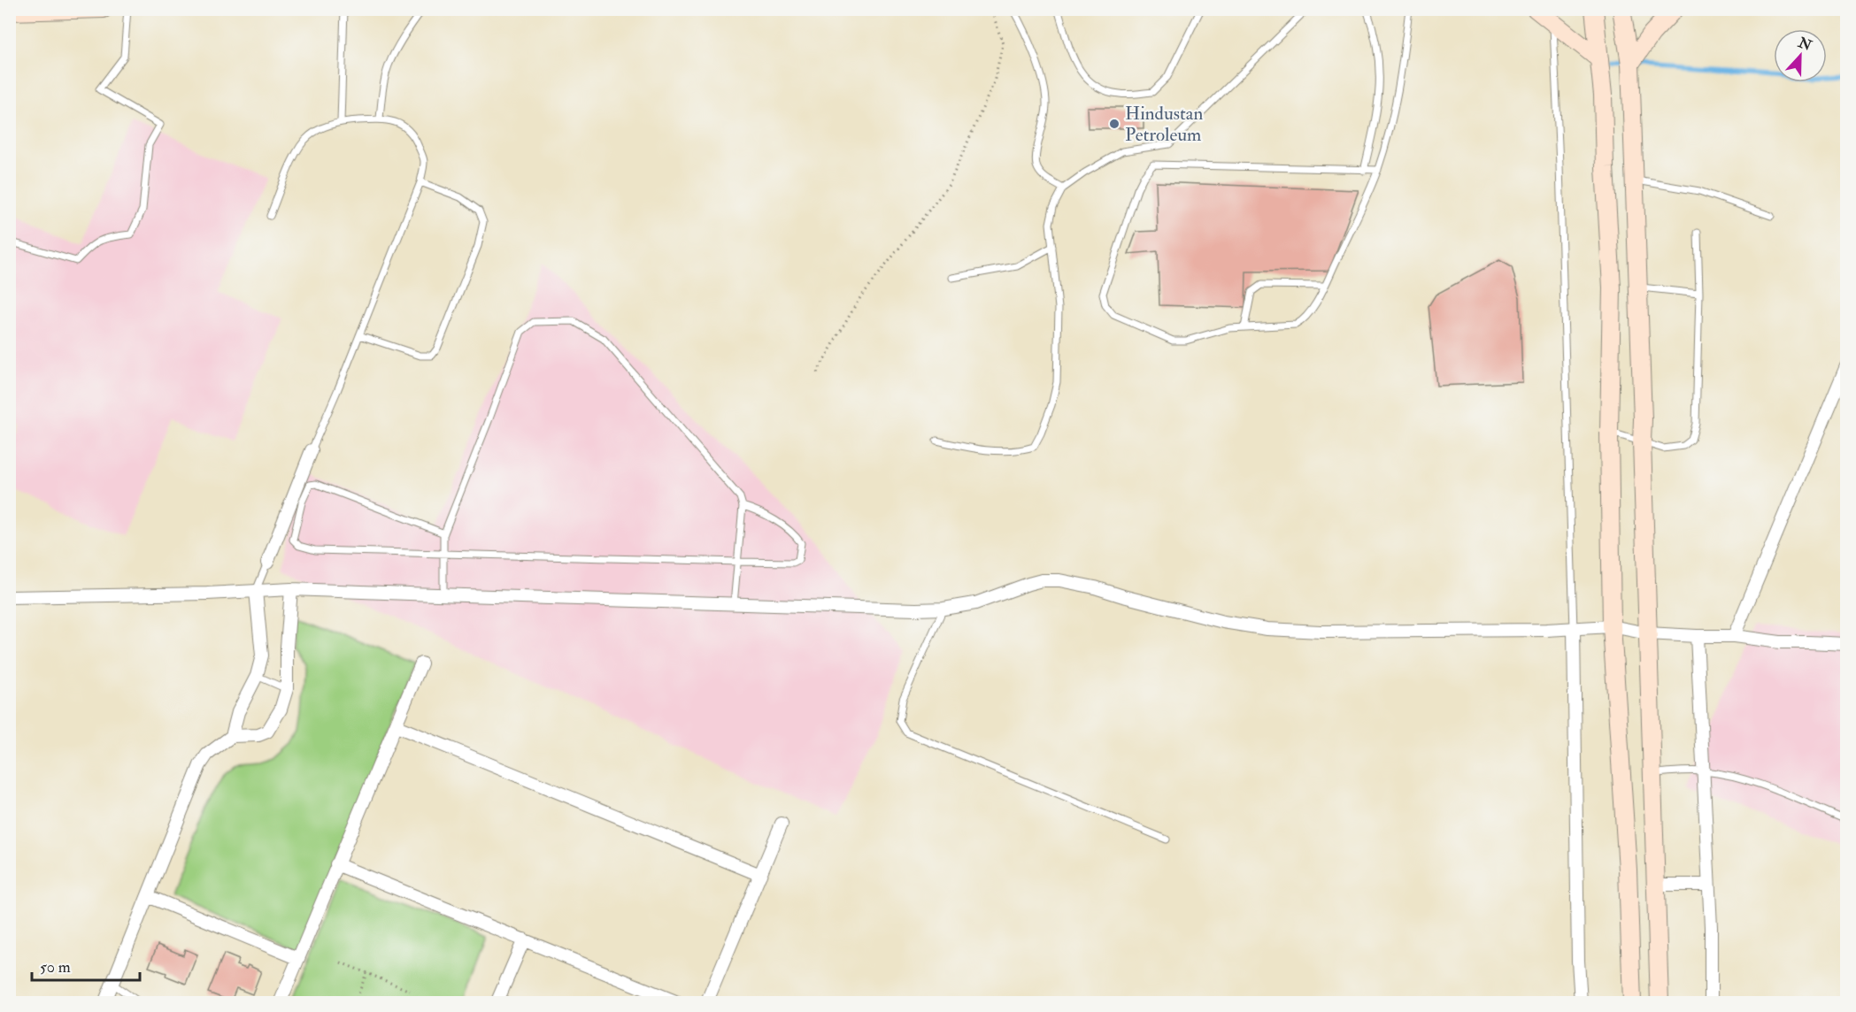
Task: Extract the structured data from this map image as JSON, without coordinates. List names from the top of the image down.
{
  "places": ["Hindustan Petroleum"],
  "scale_bar": "50 m",
  "north": "top"
}
